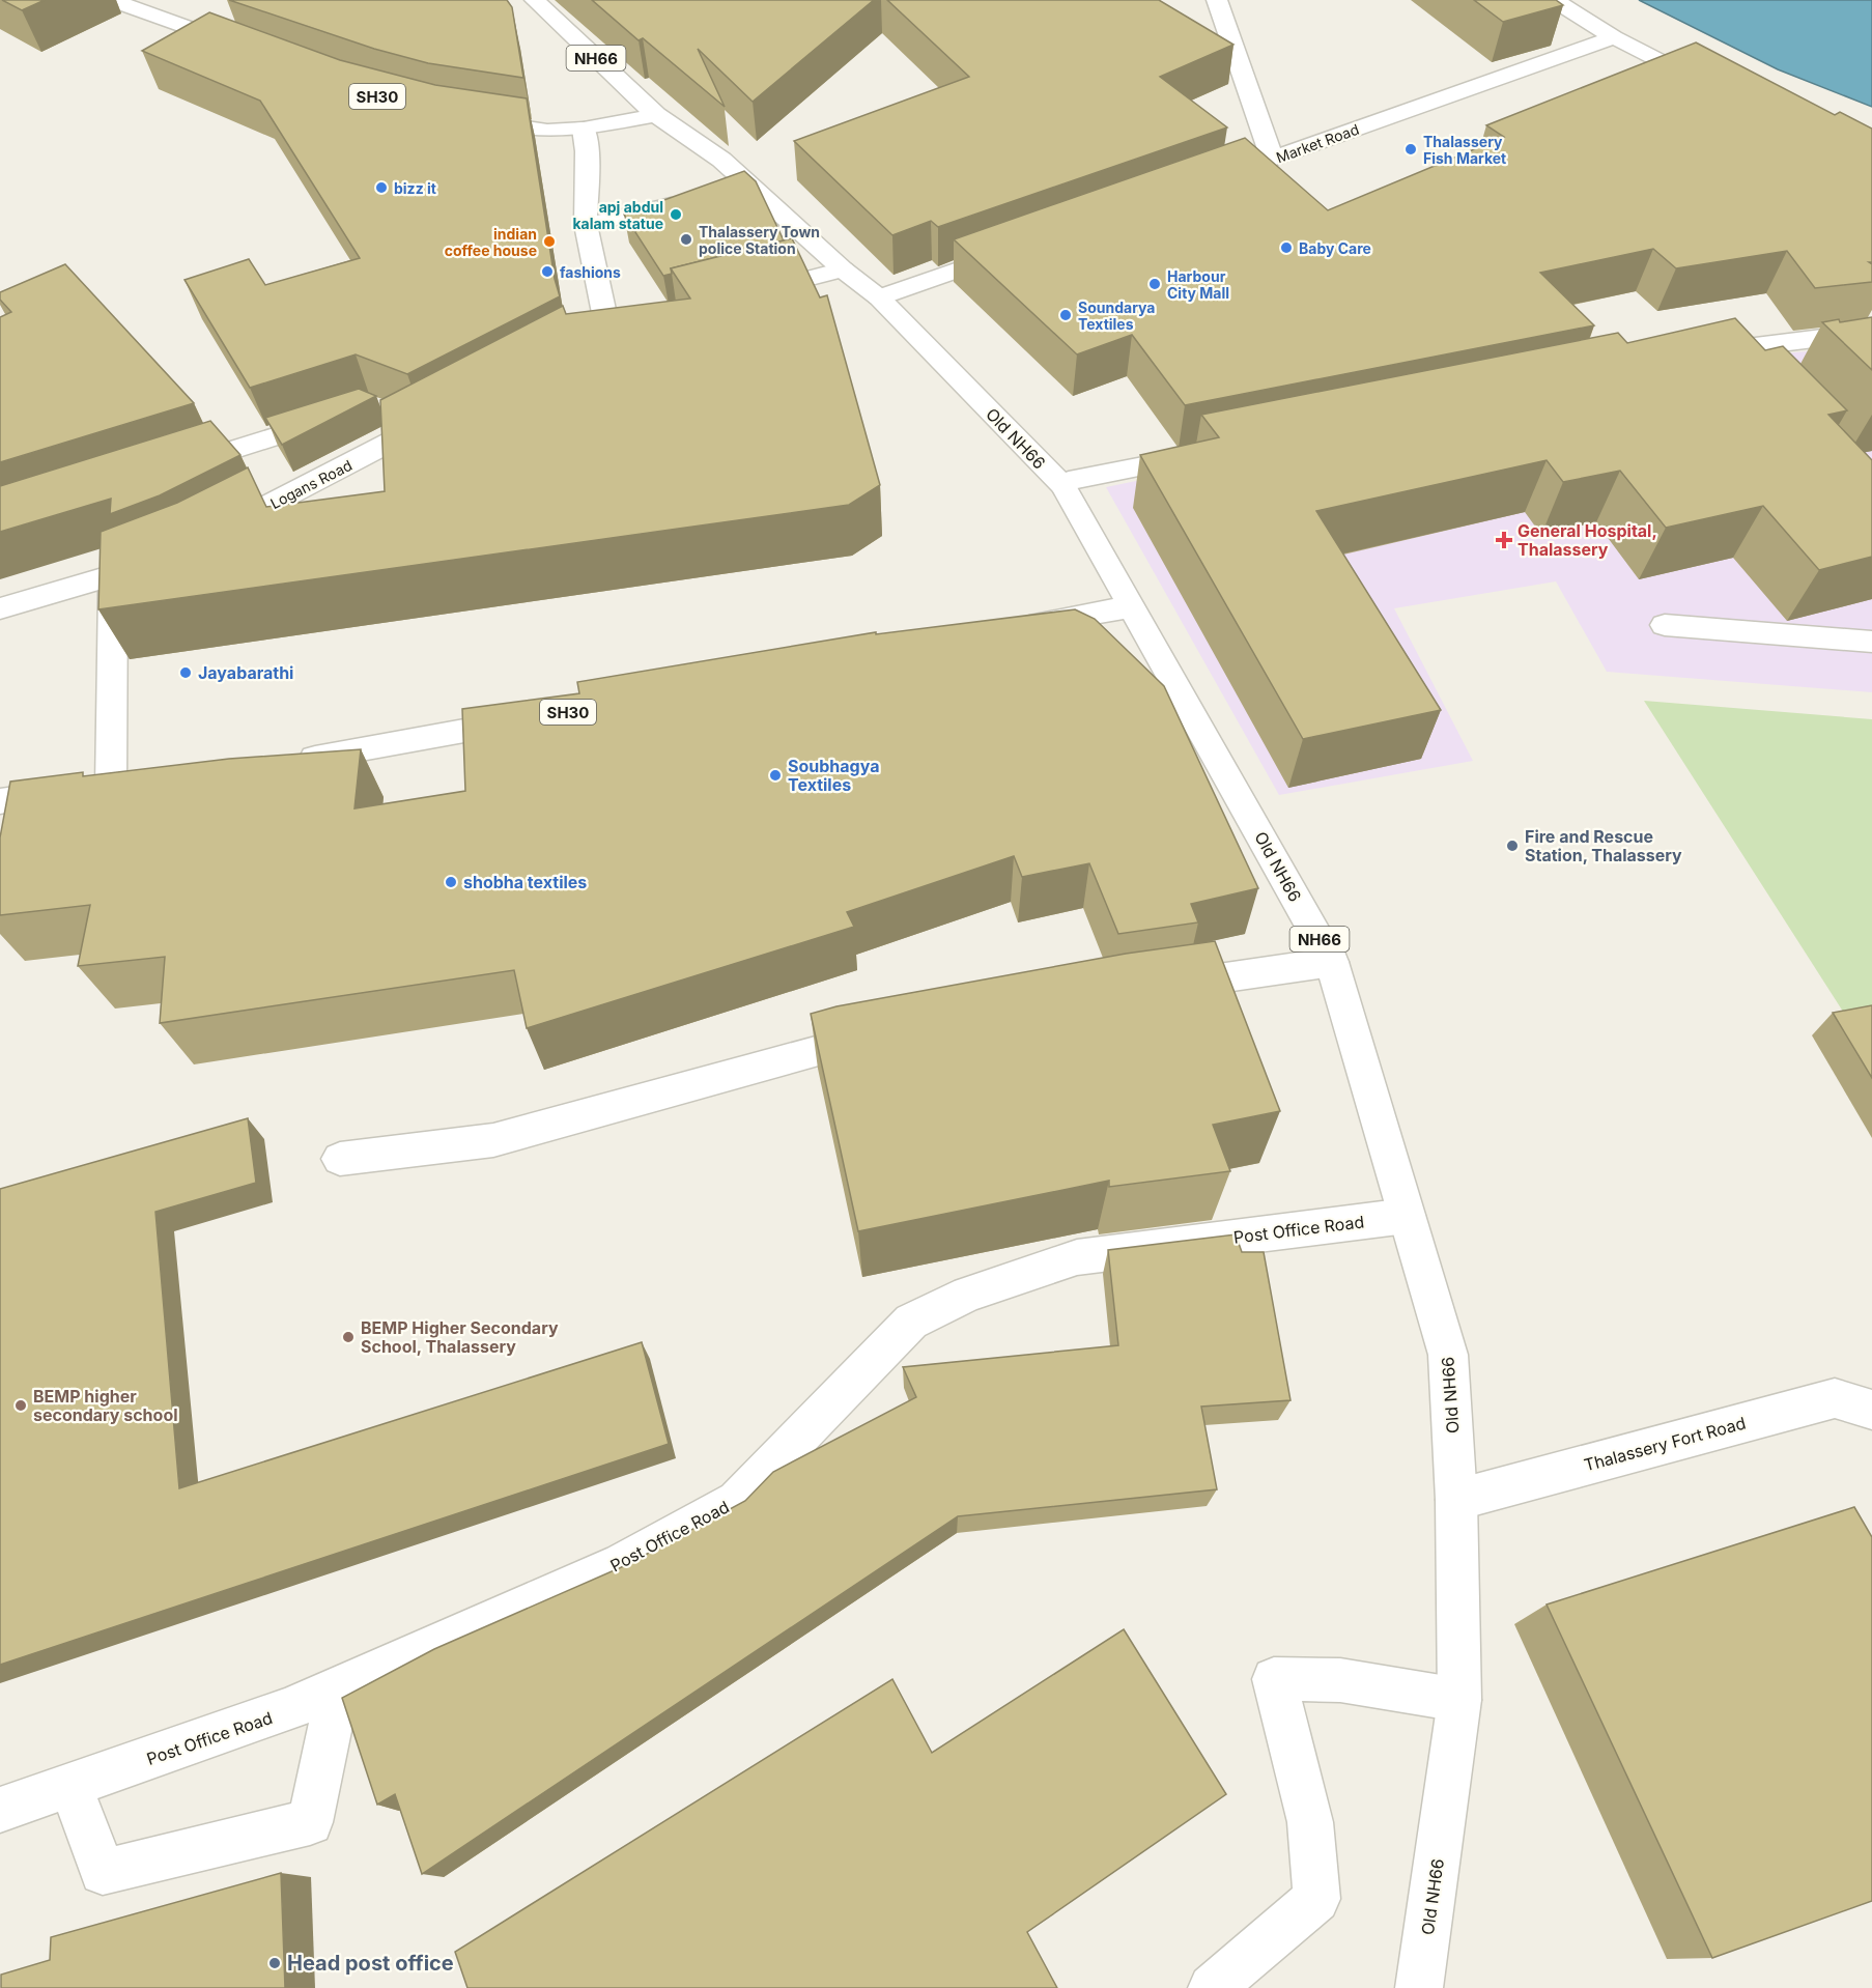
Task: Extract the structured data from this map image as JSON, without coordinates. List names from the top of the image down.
{
  "streets": {
    "street": [
      "NH66",
      "SH30",
      "Market Road",
      "Old NH66",
      "Logans Road",
      "Post Office Road",
      "Thalassery Fort Road"
    ]
  },
  "crossings": [
    ["Old NH66", "Post Office Road"],
    ["Old NH66", "Thalassery Fort Road"]
  ],
  "places": {
    "other": [
      "Thalassery Fish Market",
      "bizz it",
      "apj abdul kalam statue",
      "Thalassery Town police Station",
      "indian coffee house",
      "Baby Care",
      "fashions",
      "Harbour City Mall",
      "Soundarya Textiles",
      "Jayabarathi",
      "Soubhagya Textiles",
      "Fire and Rescue Station, Thalassery",
      "shobha textiles",
      "BEMP Higher Secondary School, Thalassery",
      "BEMP higher secondary school",
      "Head post office"
    ],
    "health": ["General Hospital, Thalassery"]
  }
}
